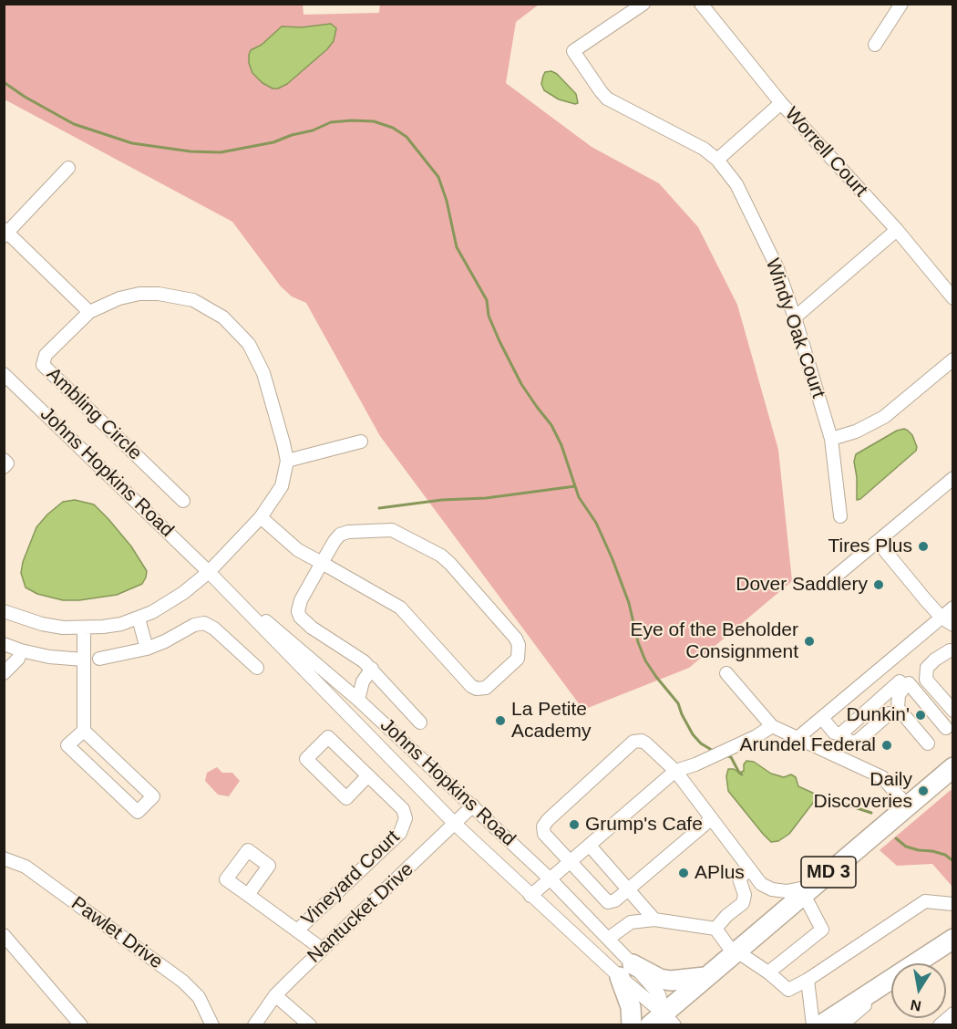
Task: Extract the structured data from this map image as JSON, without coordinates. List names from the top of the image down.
{
  "streets": {
    "highway": ["MD 3"],
    "street": [
      "Worrell Court",
      "Windy Oak Court",
      "Ambling Circle",
      "Johns Hopkins Road",
      "Vineyard Court",
      "Nantucket Drive",
      "Pawlet Drive"
    ]
  },
  "crossings": [
    ["Ambling Circle", "Johns Hopkins Road"],
    ["Johns Hopkins Road", "MD 3"],
    ["Johns Hopkins Road", "Nantucket Drive"]
  ],
  "places": [
    "Tires Plus",
    "Dover Saddlery",
    "Eye of the Beholder Consignment",
    "Dunkin'",
    "La Petite Academy",
    "Arundel Federal",
    "Daily Discoveries",
    "Grump's Cafe",
    "APlus"
  ],
  "north": "bottom"
}
